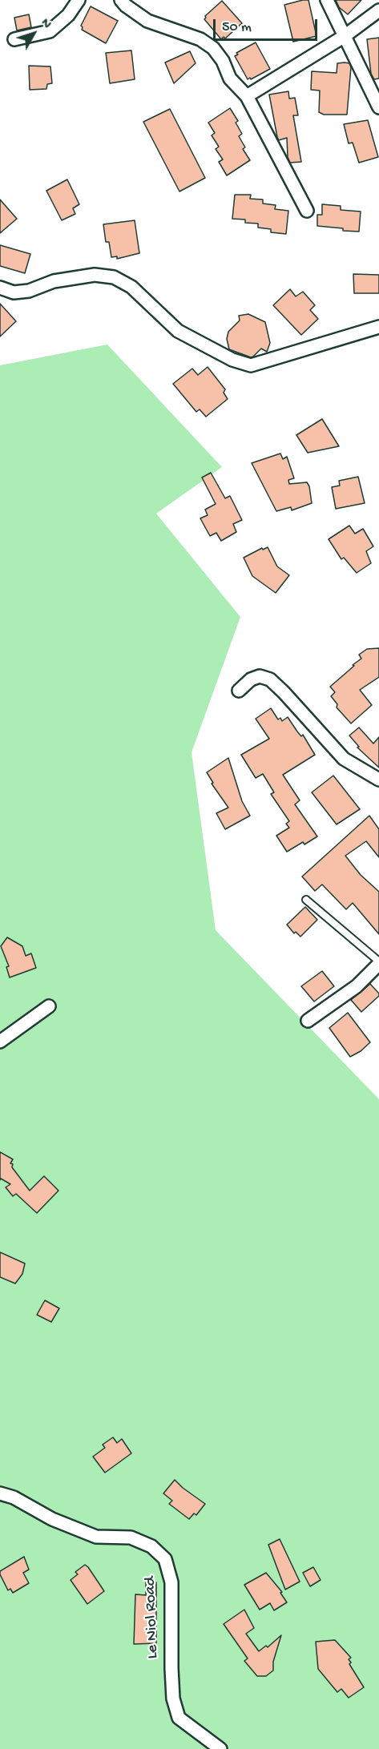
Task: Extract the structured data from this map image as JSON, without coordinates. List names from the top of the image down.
{
  "streets": {
    "street": ["Le Niol Road"]
  },
  "scale_bar": "50 m",
  "north": "top right"
}
